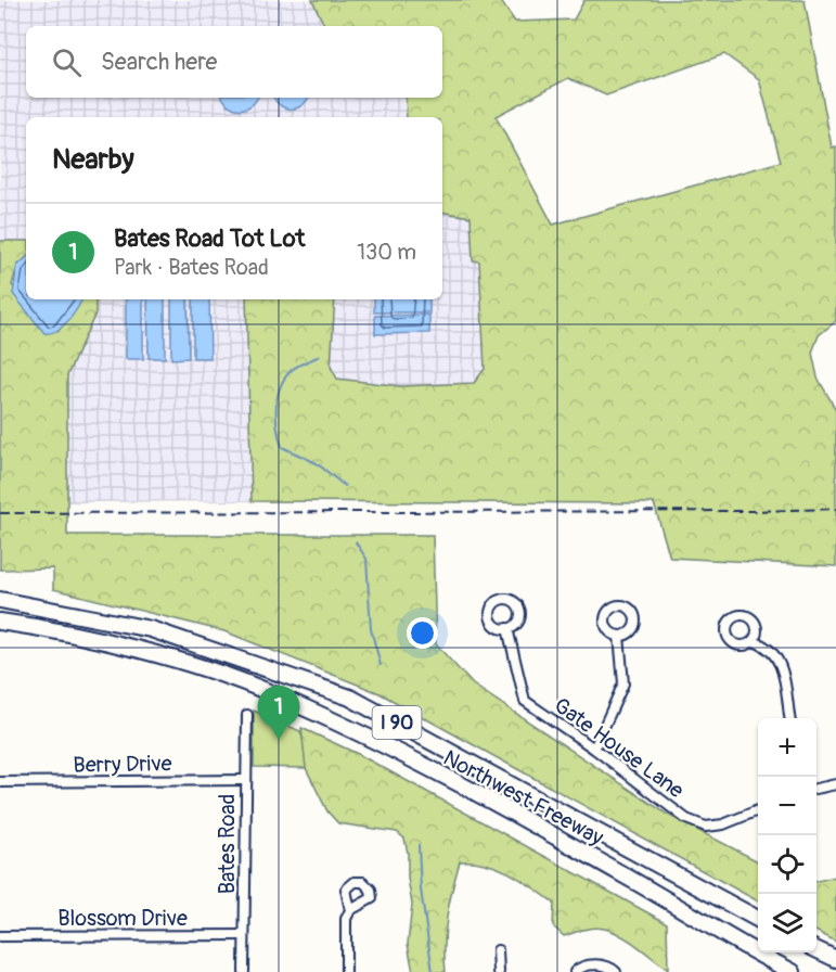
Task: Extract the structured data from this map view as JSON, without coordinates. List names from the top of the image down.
{
  "streets": {
    "highway": ["I 90", "Northwest Freeway"],
    "street": [
      "Gate House Lane",
      "Berry Drive",
      "Bates Road",
      "Blossom Drive"
    ]
  },
  "crossings": [
    ["Berry Drive", "Bates Road"],
    ["Bates Road", "Blossom Drive"]
  ],
  "page": {
    "search": "Search here",
    "heading": "Nearby",
    "list": [
      {
        "mark": "1",
        "name": "Bates Road Tot Lot",
        "note": "Park · Bates Road",
        "value": "130 m"
      }
    ],
    "pins": "1",
    "map_buttons": ["+", "−"]
  }
}
